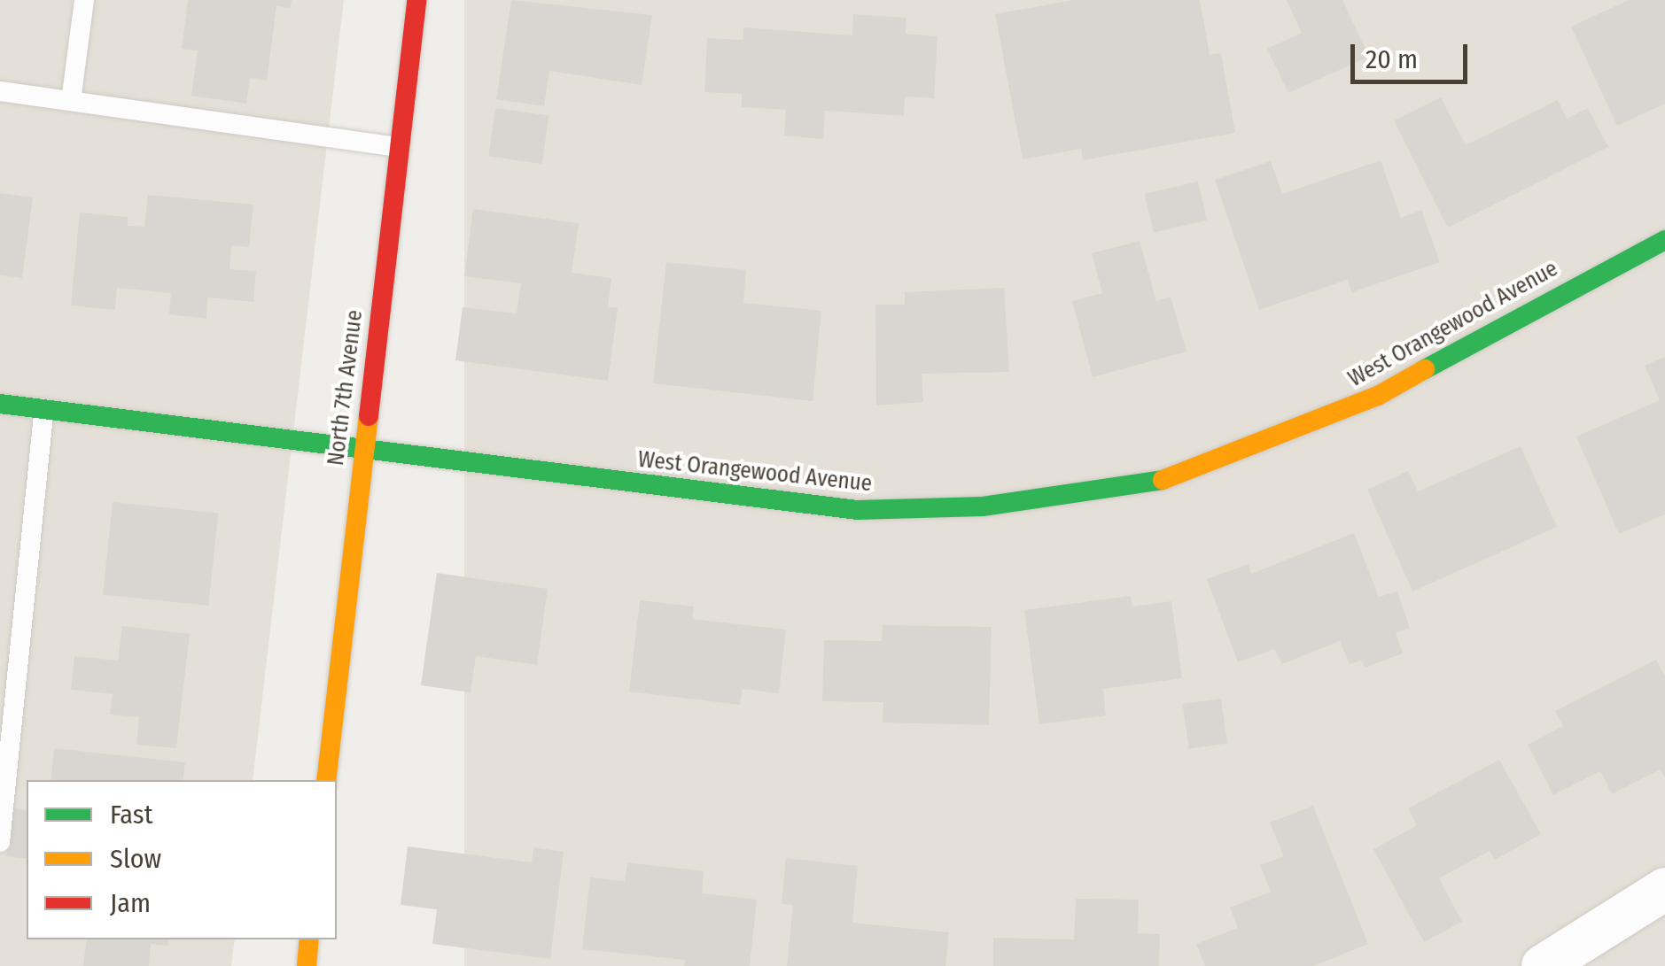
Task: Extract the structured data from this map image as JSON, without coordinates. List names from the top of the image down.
{
  "streets": {
    "street": ["West Orangewood Avenue", "North 7th Avenue"]
  },
  "crossings": [
    ["West Orangewood Avenue", "North 7th Avenue"]
  ],
  "legend": ["Fast", "Slow", "Jam"],
  "scale_bar": "20 m"
}
